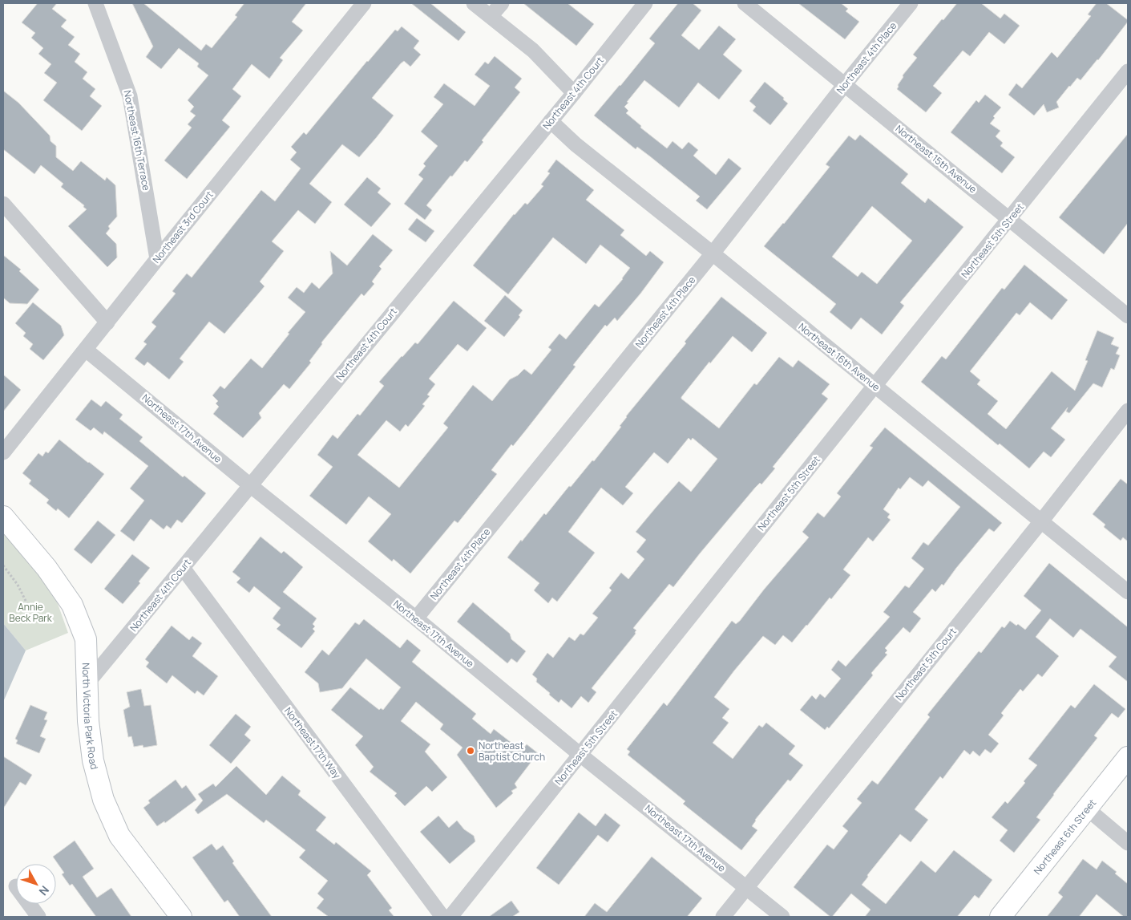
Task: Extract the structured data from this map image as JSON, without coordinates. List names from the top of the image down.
{
  "streets": {
    "street": [
      "Northeast 4th Place",
      "Northeast 4th Court",
      "Northeast 16th Terrace",
      "Northeast 15th Avenue",
      "Northeast 3rd Court",
      "Northeast 5th Street",
      "Northeast 16th Avenue",
      "Northeast 17th Avenue",
      "Northeast 5th Court",
      "North Victoria Park Road",
      "Northeast 17th Way",
      "Northeast 6th Street"
    ]
  },
  "crossings": [
    ["Northeast 4th Place", "Northeast 15th Avenue"],
    ["Northeast 4th Place", "Northeast 16th Avenue"],
    ["Northeast 4th Place", "Northeast 17th Avenue"],
    ["Northeast 4th Court", "Northeast 16th Avenue"],
    ["Northeast 4th Court", "Northeast 17th Avenue"],
    ["Northeast 4th Court", "North Victoria Park Road"],
    ["Northeast 4th Court", "Northeast 17th Way"],
    ["Northeast 16th Terrace", "Northeast 3rd Court"],
    ["Northeast 15th Avenue", "Northeast 5th Street"],
    ["Northeast 3rd Court", "Northeast 17th Avenue"],
    ["Northeast 5th Street", "Northeast 16th Avenue"],
    ["Northeast 5th Street", "Northeast 17th Avenue"],
    ["Northeast 16th Avenue", "Northeast 5th Court"],
    ["Northeast 17th Avenue", "Northeast 5th Court"]
  ],
  "parks": ["Annie Beck Park"],
  "places": ["Northeast Baptist Church"],
  "north": "bottom right"
}
